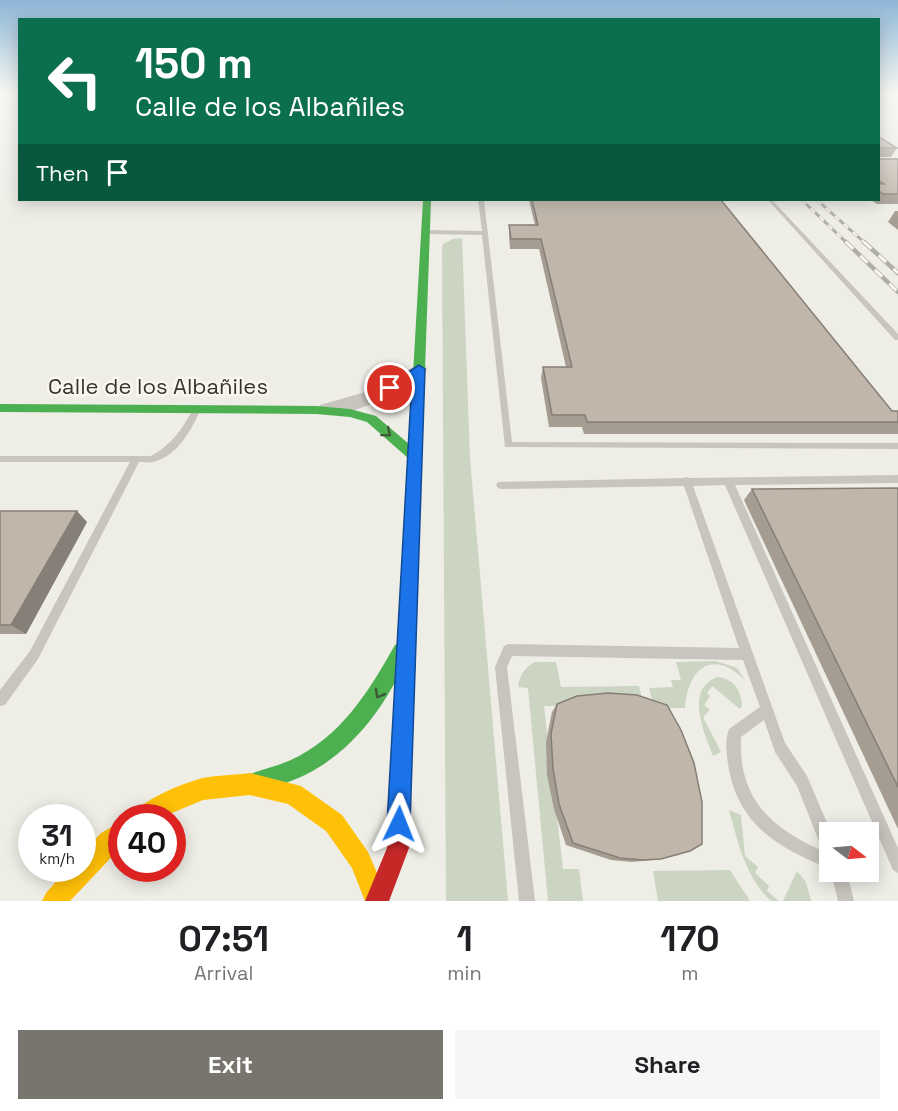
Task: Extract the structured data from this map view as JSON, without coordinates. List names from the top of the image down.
{
  "streets": {
    "street": ["Calle de los Albañiles"]
  },
  "north": "right",
  "page": {
    "turn": ["150 m", "Calle de los Albañiles"],
    "then": "Then",
    "speed": "31 km/h",
    "limit": "40",
    "eta": [
      "07:51",
      "Arrival",
      "1",
      "min",
      "170",
      "m"
    ],
    "buttons": ["Exit", "Share"]
  }
}
